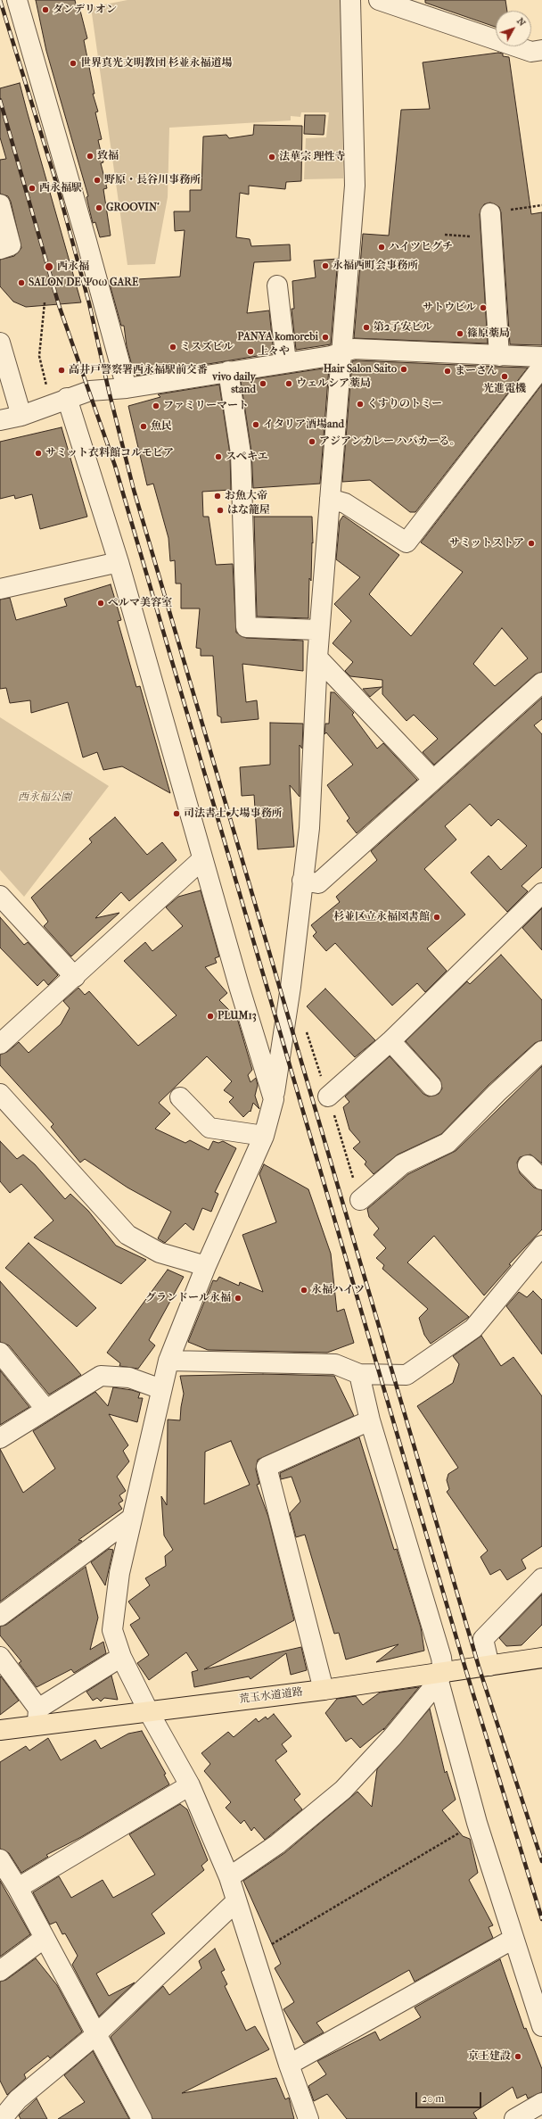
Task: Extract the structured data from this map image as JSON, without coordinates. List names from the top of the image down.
{
  "streets": {
    "main road": ["荒玉水道道路"]
  },
  "parks": ["西永福公園"],
  "places": [
    "ダンデリオン",
    "世界真光文明教団 杉並永福道場",
    "致福",
    "法華宗 理性寺",
    "野原・長谷川事務所",
    "西永福駅",
    "GROOVIN‘",
    "ハイツヒグチ",
    "永福西町会事務所",
    "西永福",
    "SALON DE Ψοω GARE",
    "サトウビル",
    "第2子安ビル",
    "篠原薬局",
    "PANYA komorebi",
    "ミスズビル",
    "上々や",
    "Hair Salon Saito",
    "高井戸警察署西永福駅前交番",
    "まーさん",
    "光進電機",
    "vivo daily stand",
    "ウェルシア薬局",
    "くすりのトミー",
    "ファミリーマート",
    "イタリア酒場and",
    "魚民",
    "アジアンカレー ハバカーる。",
    "サミット衣料館コルモピア",
    "スぺキエ",
    "お魚大帝",
    "はな籠屋",
    "サミットストア",
    "ペルマ美容室",
    "司法書士 大場事務所",
    "杉並区立永福図書館",
    "PLUM13",
    "永福ハイツ",
    "グランドール永福",
    "京王建設"
  ],
  "scale_bar": "20 m",
  "north": "top right"
}
